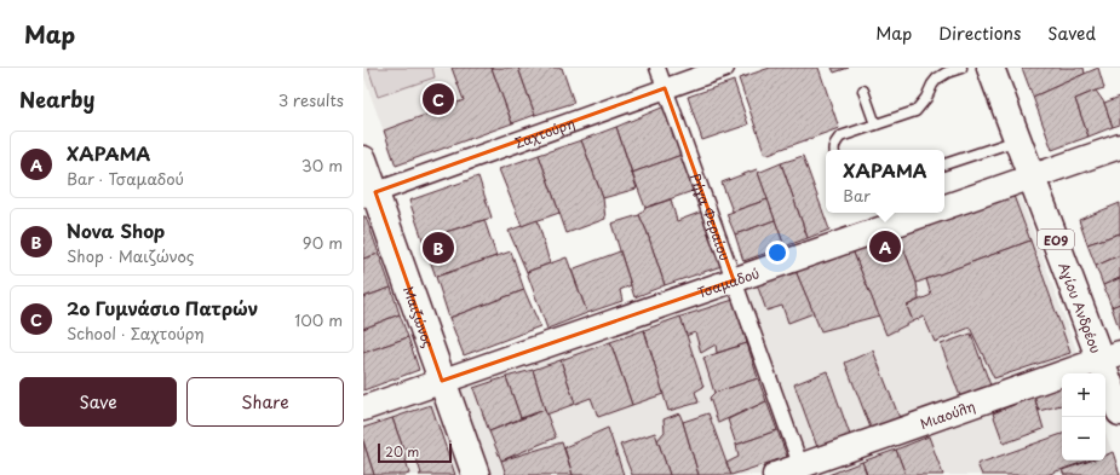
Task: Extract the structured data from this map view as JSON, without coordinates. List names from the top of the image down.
{
  "streets": {
    "main road": ["ΕΟ9", "Αγίου Ανδρέου", "Μαιζώνος"],
    "street": [
      "Σαχτούρη",
      "Ρήγα Φεραίου",
      "Τσαμαδού",
      "Μιαούλη"
    ]
  },
  "crossings": [
    ["Σαχτούρη", "Ρήγα Φεραίου"],
    ["Σαχτούρη", "Μαιζώνος"],
    ["Ρήγα Φεραίου", "Τσαμαδού"],
    ["Ρήγα Φεραίου", "Μιαούλη"],
    ["Τσαμαδού", "Αγίου Ανδρέου"],
    ["Τσαμαδού", "Μαιζώνος"],
    ["Αγίου Ανδρέου", "Μιαούλη"]
  ],
  "scale_bar": "20 m",
  "page": {
    "header": "Map",
    "nav": ["Map", "Directions", "Saved"],
    "heading": ["Nearby", "3 results"],
    "pins": ["C", "A", "B"],
    "list": [
      {
        "mark": "A",
        "name": "ΧΑΡΑΜΑ",
        "note": "Bar · Τσαμαδού",
        "value": "30 m"
      },
      {
        "mark": "B",
        "name": "Nova Shop",
        "note": "Shop · Μαιζώνος",
        "value": "90 m"
      },
      {
        "mark": "C",
        "name": "2ο Γυμνάσιο Πατρών",
        "note": "School · Σαχτούρη",
        "value": "100 m"
      }
    ],
    "popup": ["ΧΑΡΑΜΑ", "Bar"],
    "buttons": ["Save", "Share"],
    "map_buttons": ["+", "−"],
    "scale": "20 m"
  }
}
